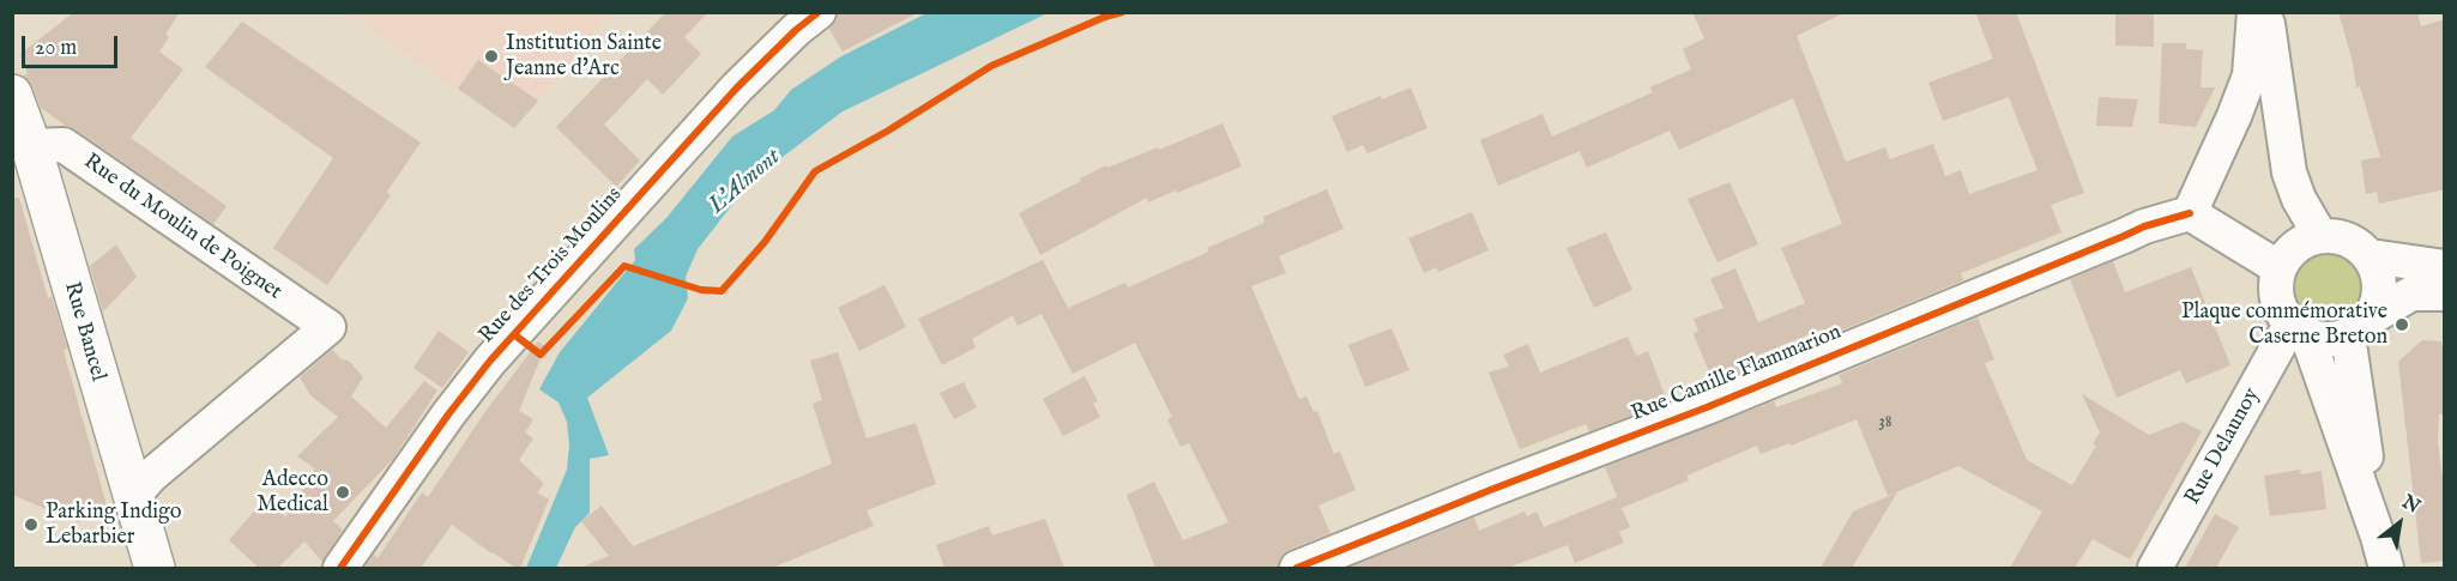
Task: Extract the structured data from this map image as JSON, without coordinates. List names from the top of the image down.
{
  "streets": {
    "main road": ["Rue Bancel"],
    "street": [
      "Rue du Moulin de Poignet",
      "Rue des Trois Moulins",
      "Rue Camille Flammarion",
      "Rue Delaunoy"
    ]
  },
  "crossings": [
    ["Rue du Moulin de Poignet", "Rue Bancel"]
  ],
  "water": ["L'Almont"],
  "places": [
    "Institution Sainte Jeanne d'Arc",
    "Plaque commémorative Caserne Breton",
    "Adecco Medical",
    "Parking Indigo Lebarbier"
  ],
  "house_numbers": ["38"],
  "scale_bar": "20 m",
  "north": "top right"
}
